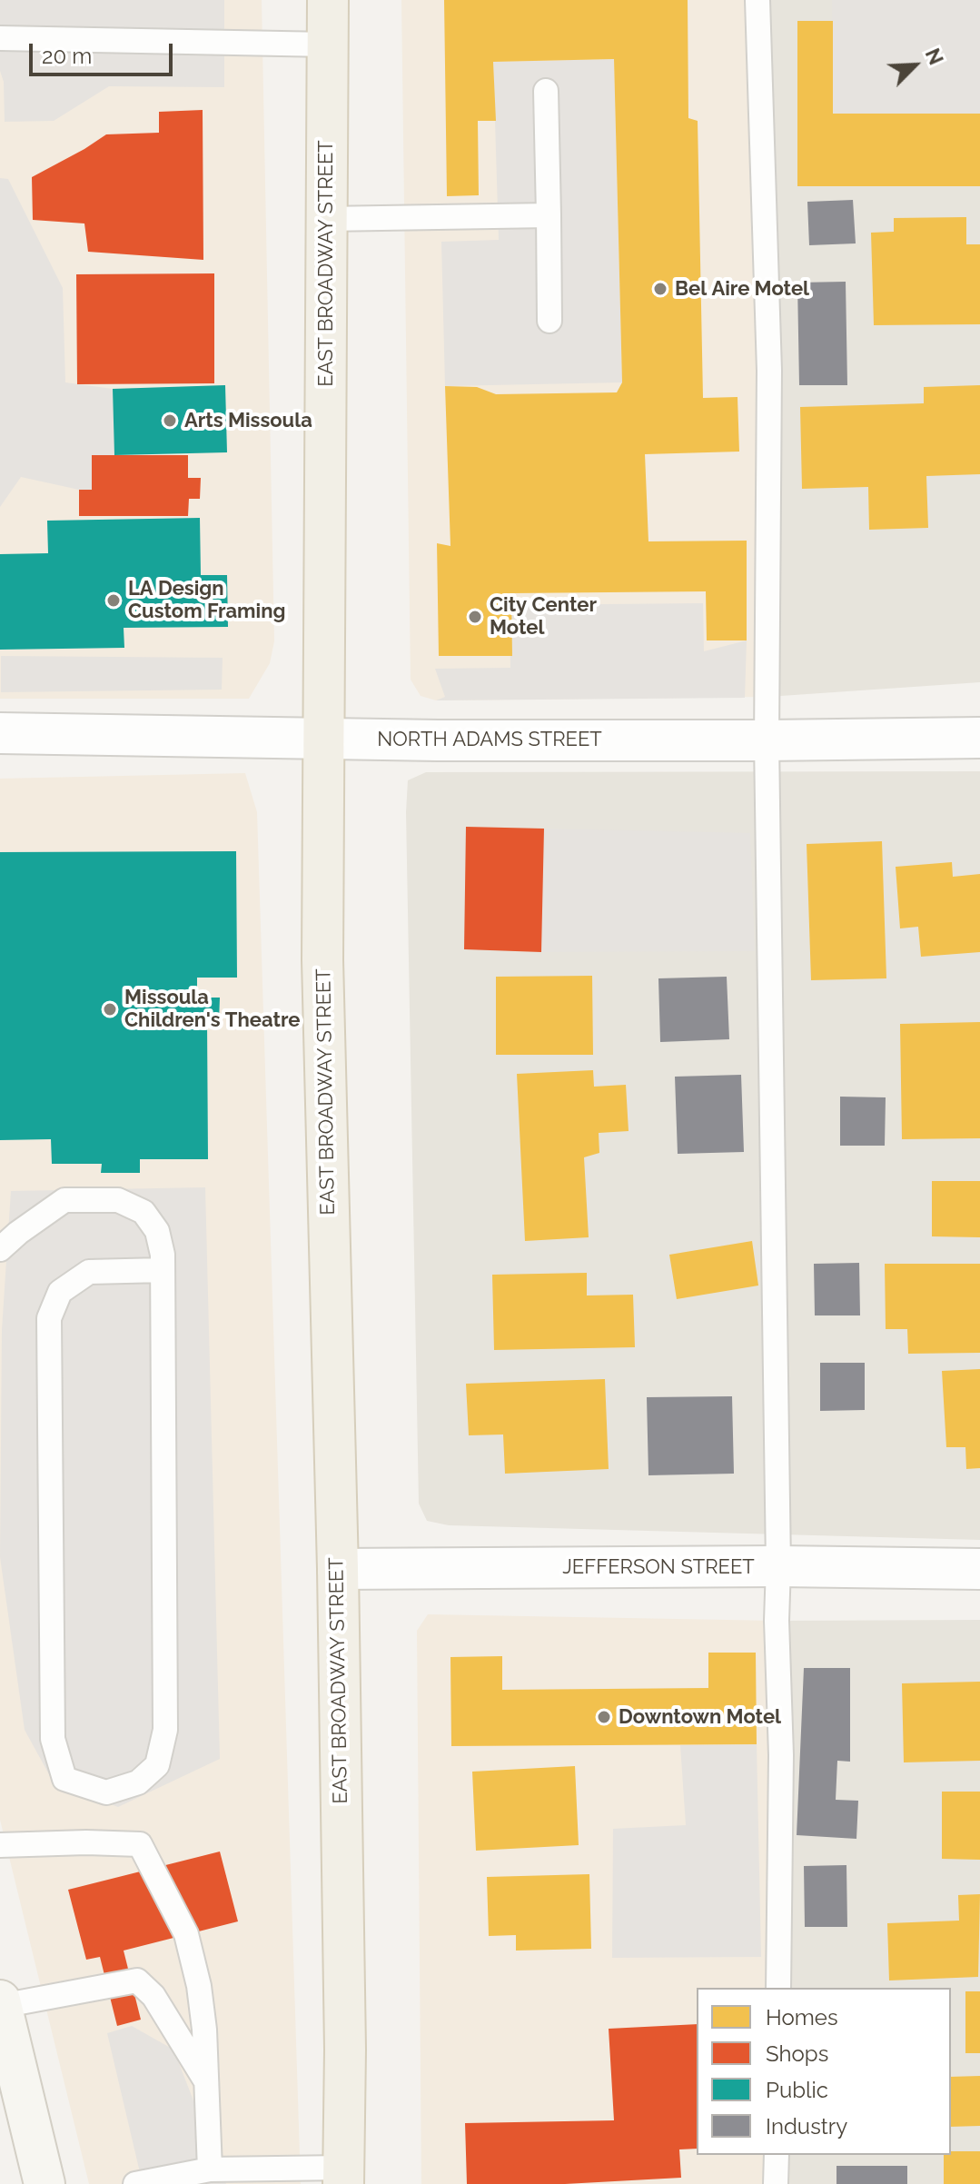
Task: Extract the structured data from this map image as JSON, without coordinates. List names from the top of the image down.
{
  "streets": {
    "main road": ["EAST BROADWAY STREET"],
    "street": ["NORTH ADAMS STREET", "JEFFERSON STREET"]
  },
  "crossings": [
    ["EAST BROADWAY STREET", "NORTH ADAMS STREET"],
    ["EAST BROADWAY STREET", "JEFFERSON STREET"]
  ],
  "places": [
    "Bel Aire Motel",
    "Arts Missoula",
    "LA Design Custom Framing",
    "City Center Motel",
    "Missoula Children's Theatre",
    "Downtown Motel"
  ],
  "legend": [
    "Homes",
    "Shops",
    "Public",
    "Industry"
  ],
  "scale_bar": "20 m",
  "north": "top right"
}
